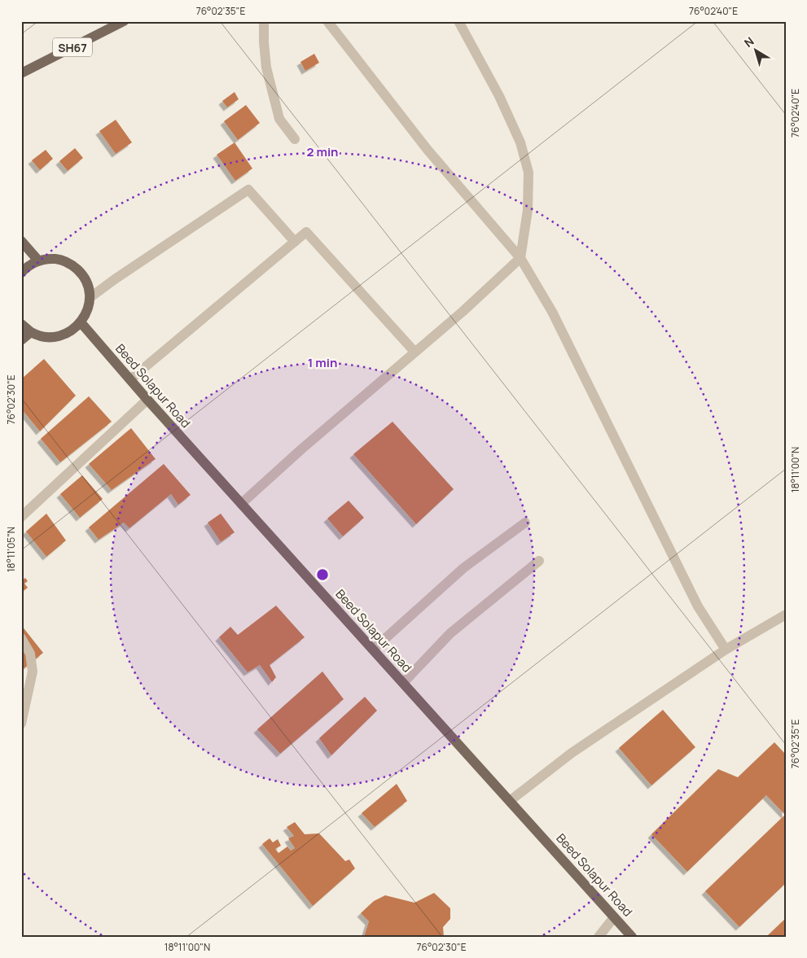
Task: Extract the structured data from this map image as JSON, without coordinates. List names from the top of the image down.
{
  "streets": {
    "main road": ["SH67", "Beed Solapur Road"]
  },
  "north": "top left",
  "coordinates": [
    "76°02'35\"E",
    "76°02'40\"E",
    "76°02'30\"E",
    "18°11'00\"N",
    "18°11'05\"N"
  ],
  "rings": ["2 min", "1 min"]
}
